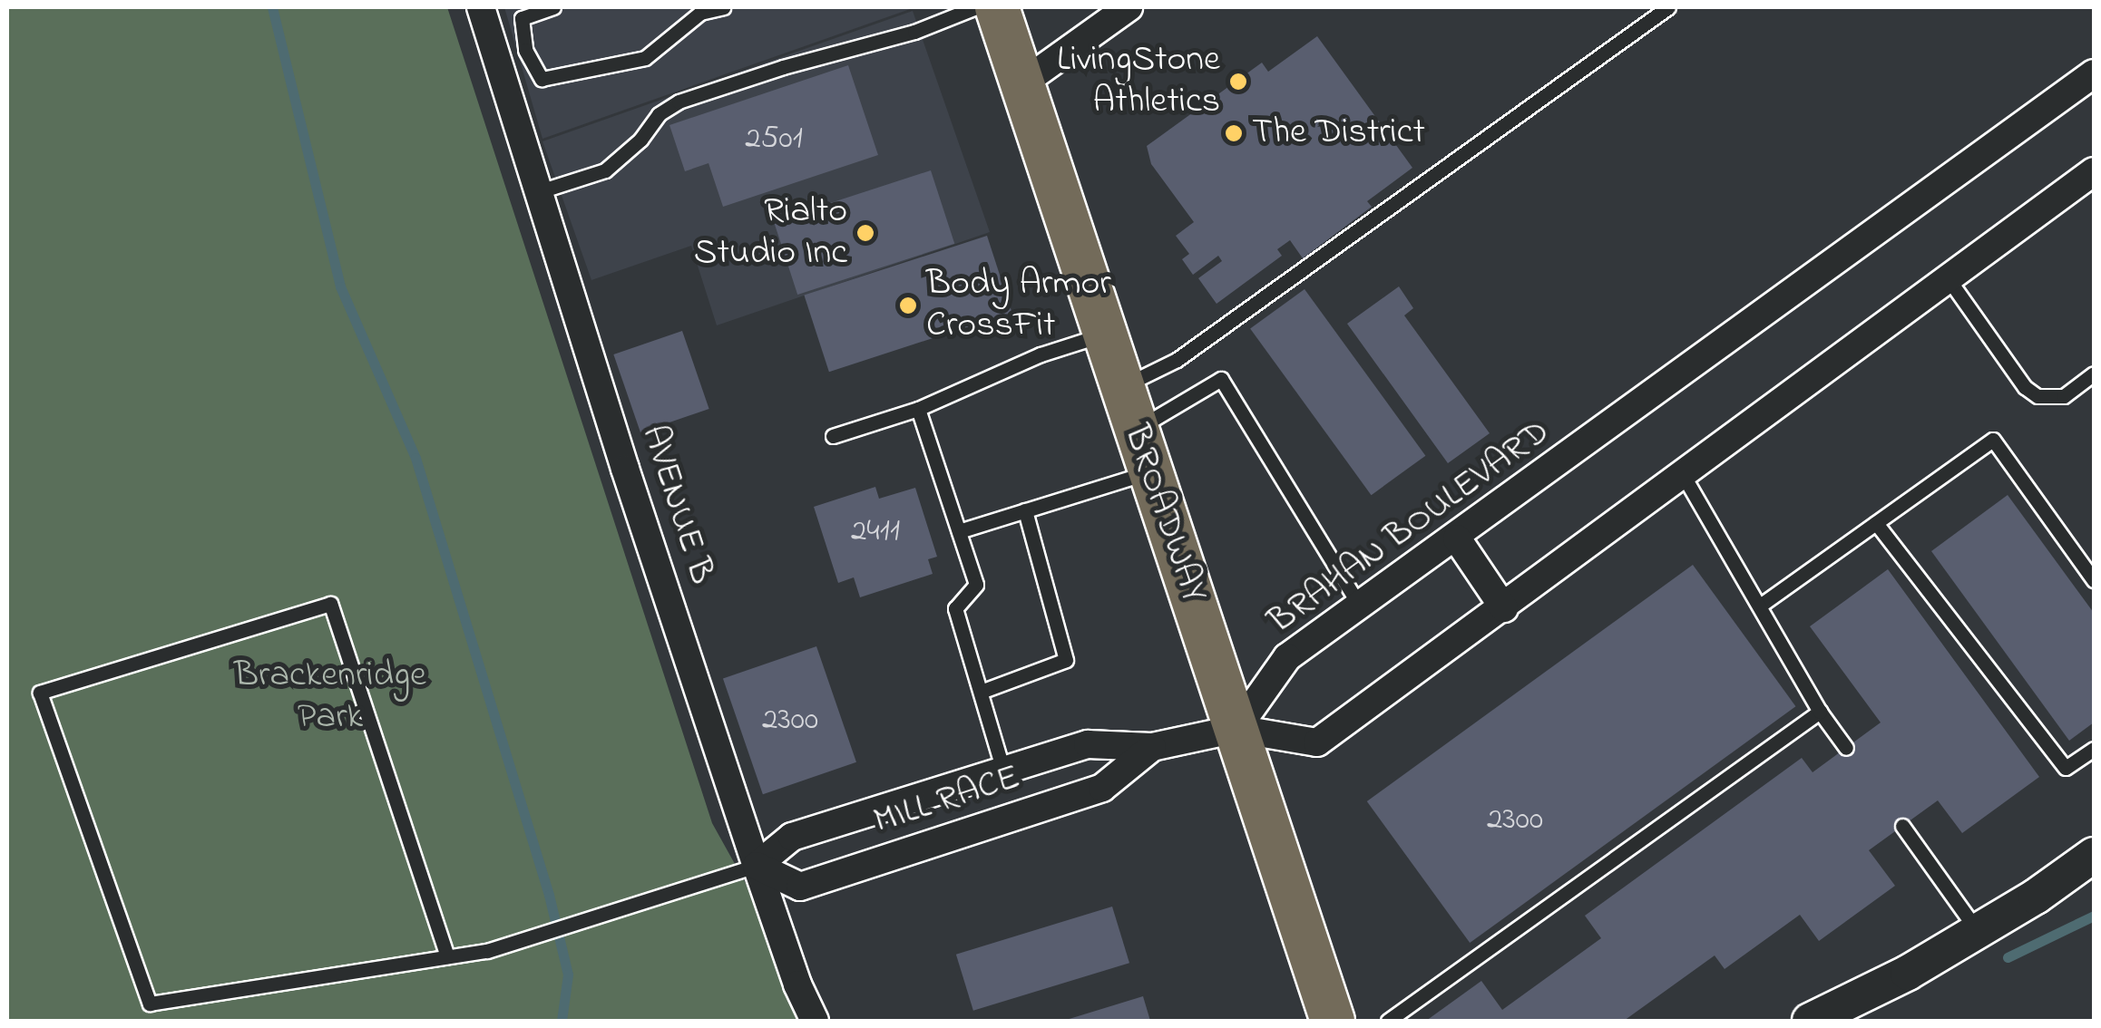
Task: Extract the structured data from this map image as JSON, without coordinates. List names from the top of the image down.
{
  "streets": {
    "main road": ["BROADWAY"],
    "street": ["AVENUE B", "BRAHAN BOULEVARD", "MILL RACE"]
  },
  "crossings": [
    ["AVENUE B", "MILL RACE"],
    ["BROADWAY", "BRAHAN BOULEVARD"],
    ["BROADWAY", "MILL RACE"],
    ["BRAHAN BOULEVARD", "MILL RACE"]
  ],
  "parks": ["Brackenridge Park"],
  "places": [
    "LivingStone Athletics",
    "The District",
    "Rialto Studio Inc",
    "Body Armor CrossFit"
  ],
  "house_numbers": [
    "2501",
    "2411",
    "2300",
    "2300"
  ]
}
